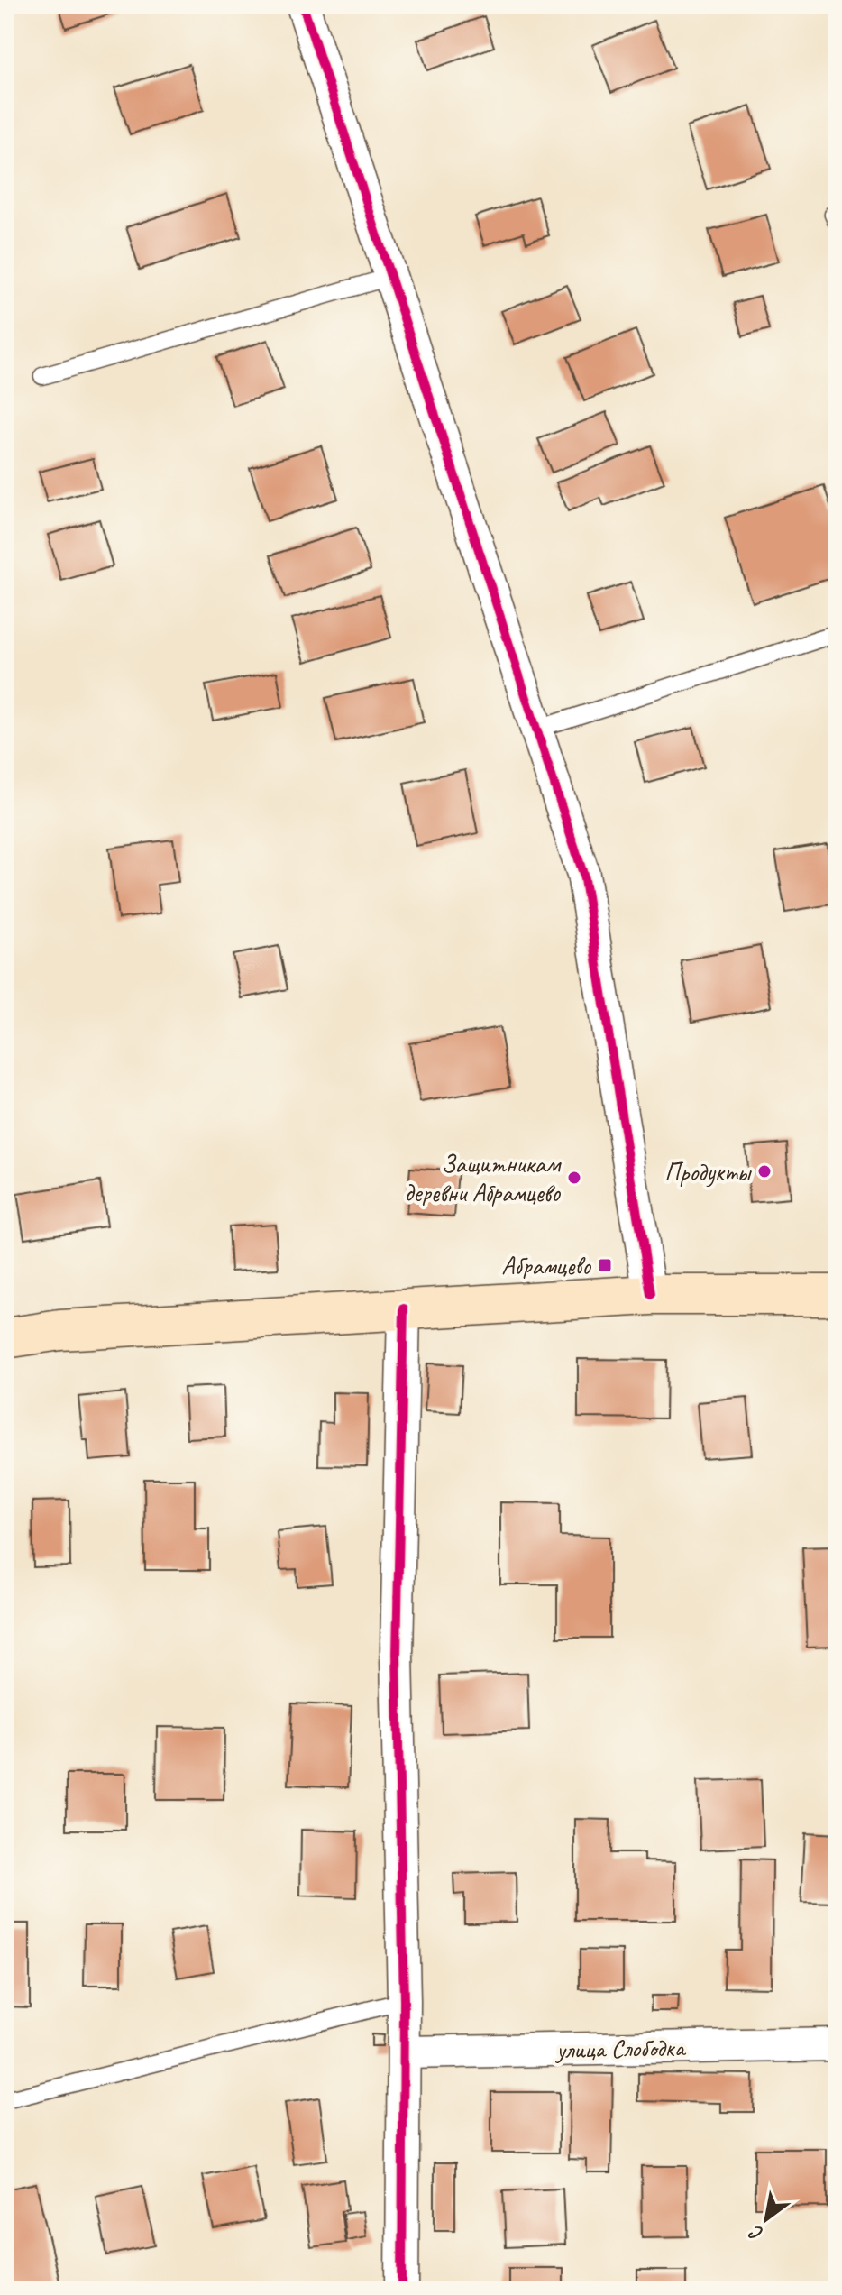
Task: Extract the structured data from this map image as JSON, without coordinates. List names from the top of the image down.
{
  "streets": {
    "street": ["улица Слободка"]
  },
  "places": {
    "other": ["Продукты", "Защитникам деревни Абрамцево"],
    "transit": ["Абрамцево"]
  },
  "north": "bottom left"
}
